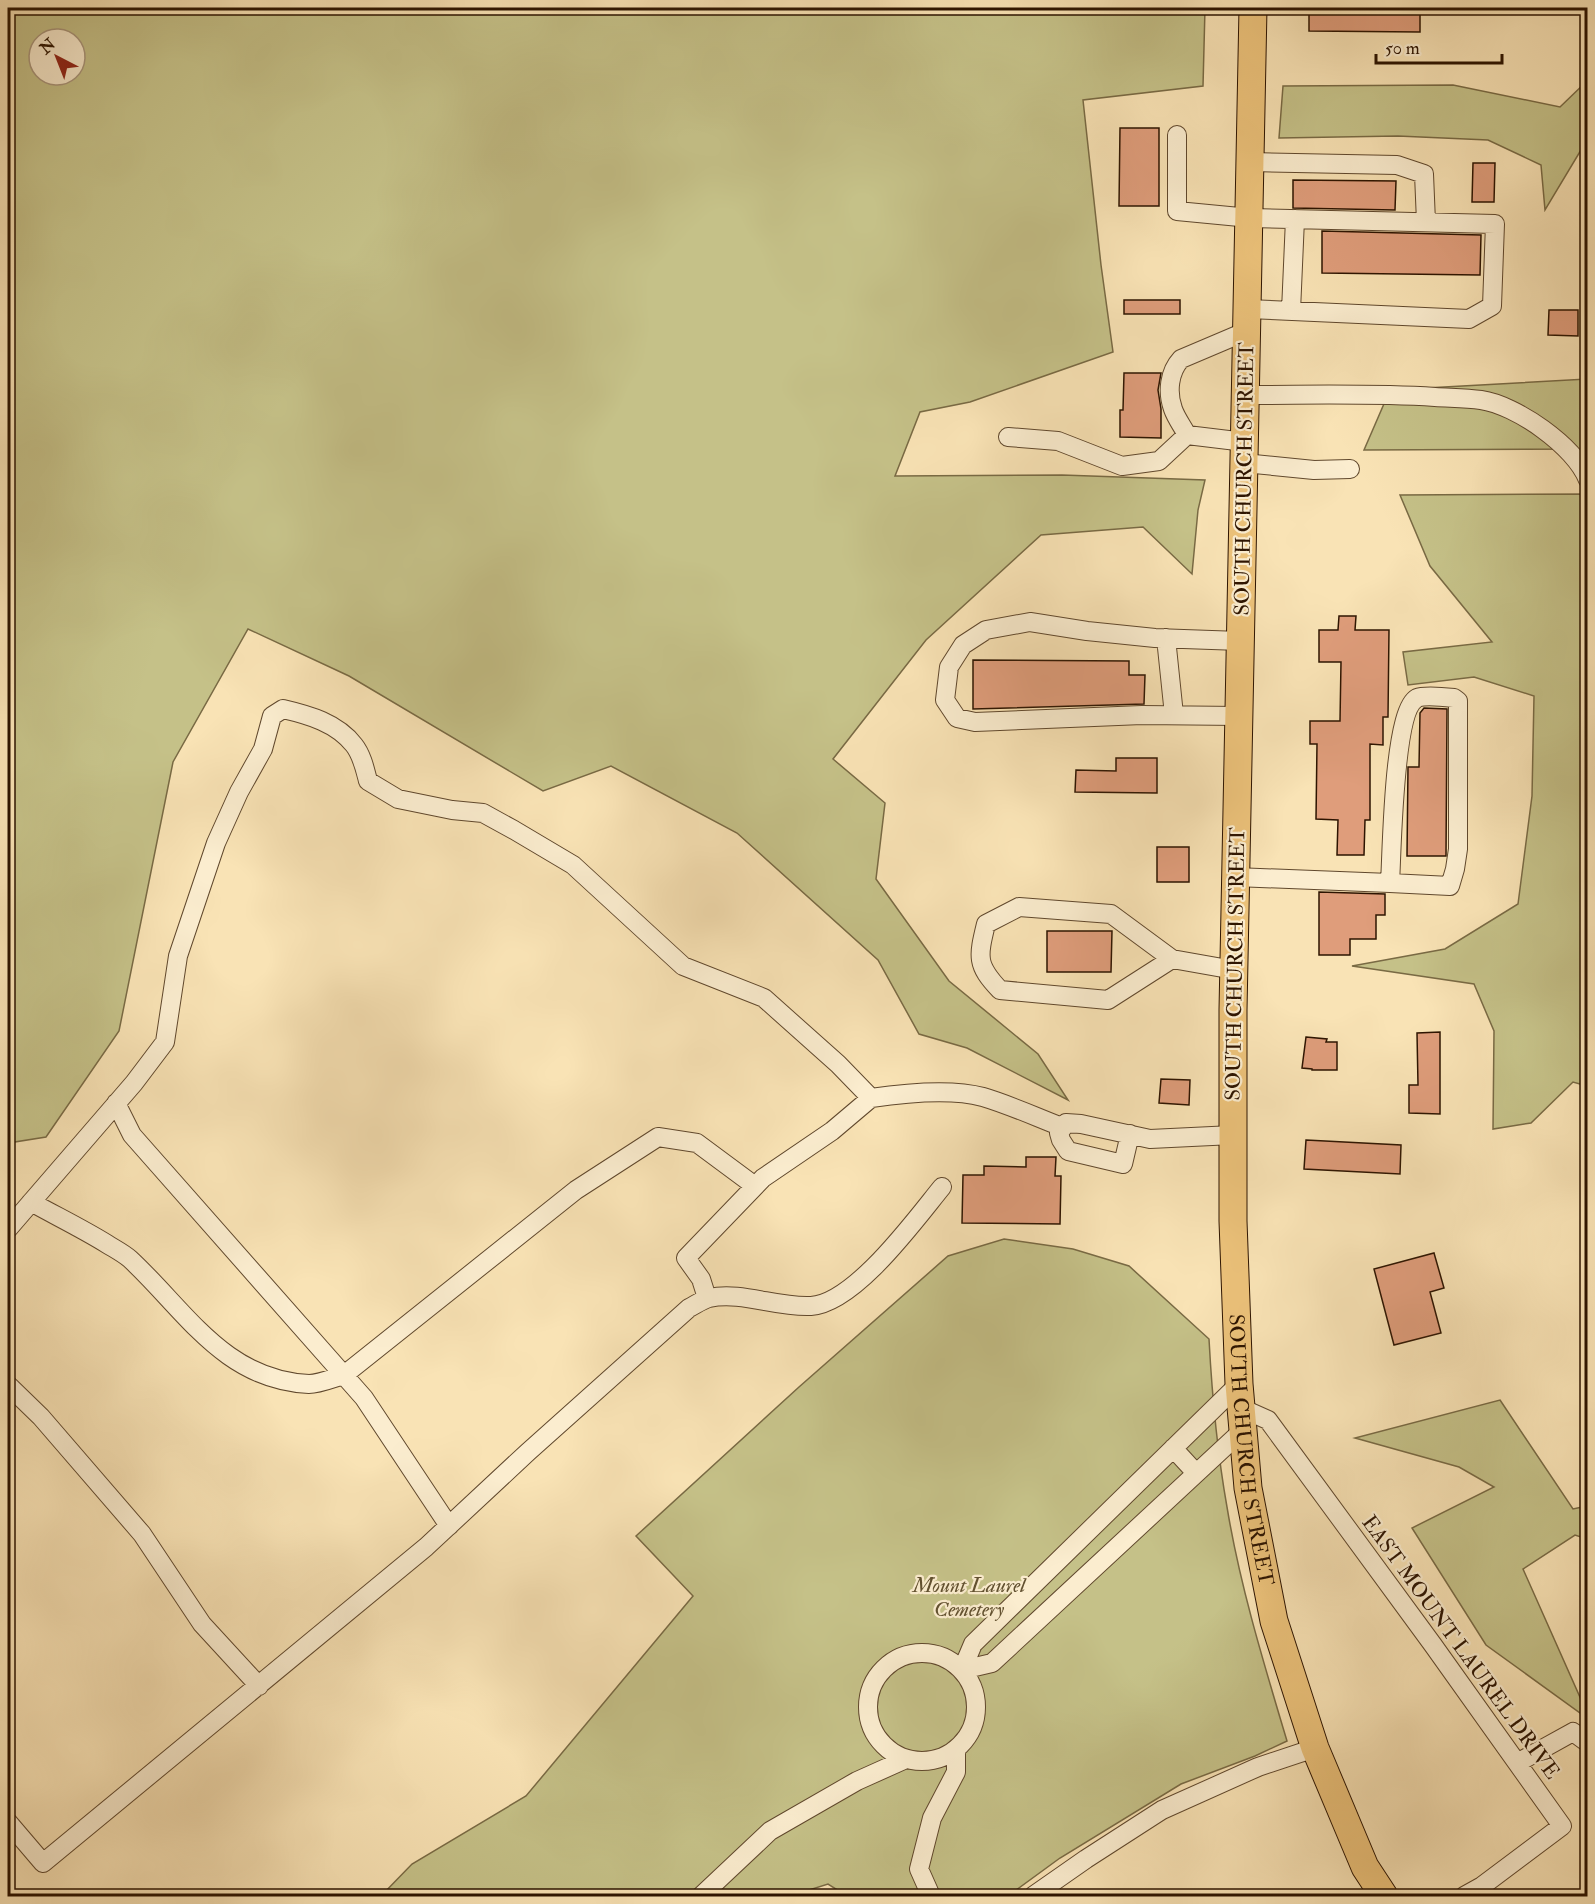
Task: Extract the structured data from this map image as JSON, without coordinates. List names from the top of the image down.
{
  "streets": {
    "highway": ["SOUTH CHURCH STREET"],
    "street": ["EAST MOUNT LAUREL DRIVE"]
  },
  "crossings": [
    ["SOUTH CHURCH STREET", "EAST MOUNT LAUREL DRIVE"]
  ],
  "parks": ["Mount Laurel Cemetery"],
  "scale_bar": "50 m",
  "north": "top left"
}
